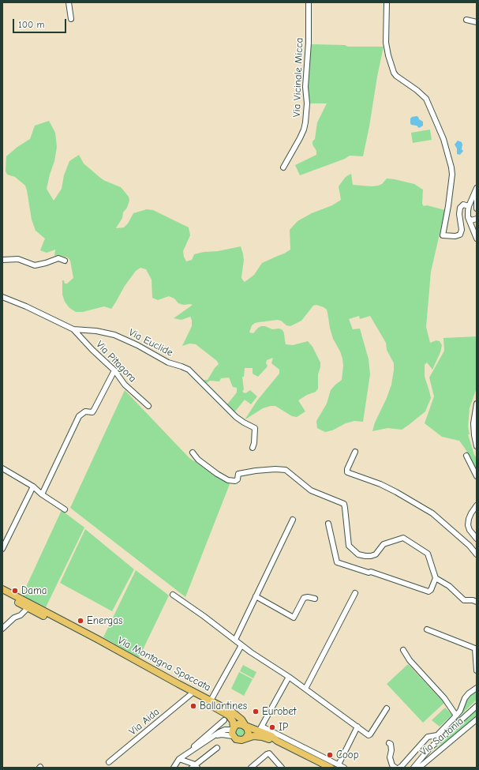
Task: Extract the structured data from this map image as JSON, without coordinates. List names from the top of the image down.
{
  "streets": {
    "main road": ["Via Montagna Spaccata"],
    "street": [
      "Via Vicinale Micca",
      "Via Euclide",
      "Via Pitagora",
      "Via Aida",
      "Via Sartania"
    ]
  },
  "crossings": [
    ["Via Euclide", "Via Pitagora"],
    ["Via Montagna Spaccata", "Via Aida"]
  ],
  "places": [
    "Dama",
    "Energas",
    "Ballantines",
    "Eurobet",
    "IP",
    "Coop"
  ],
  "scale_bar": "100 m"
}
